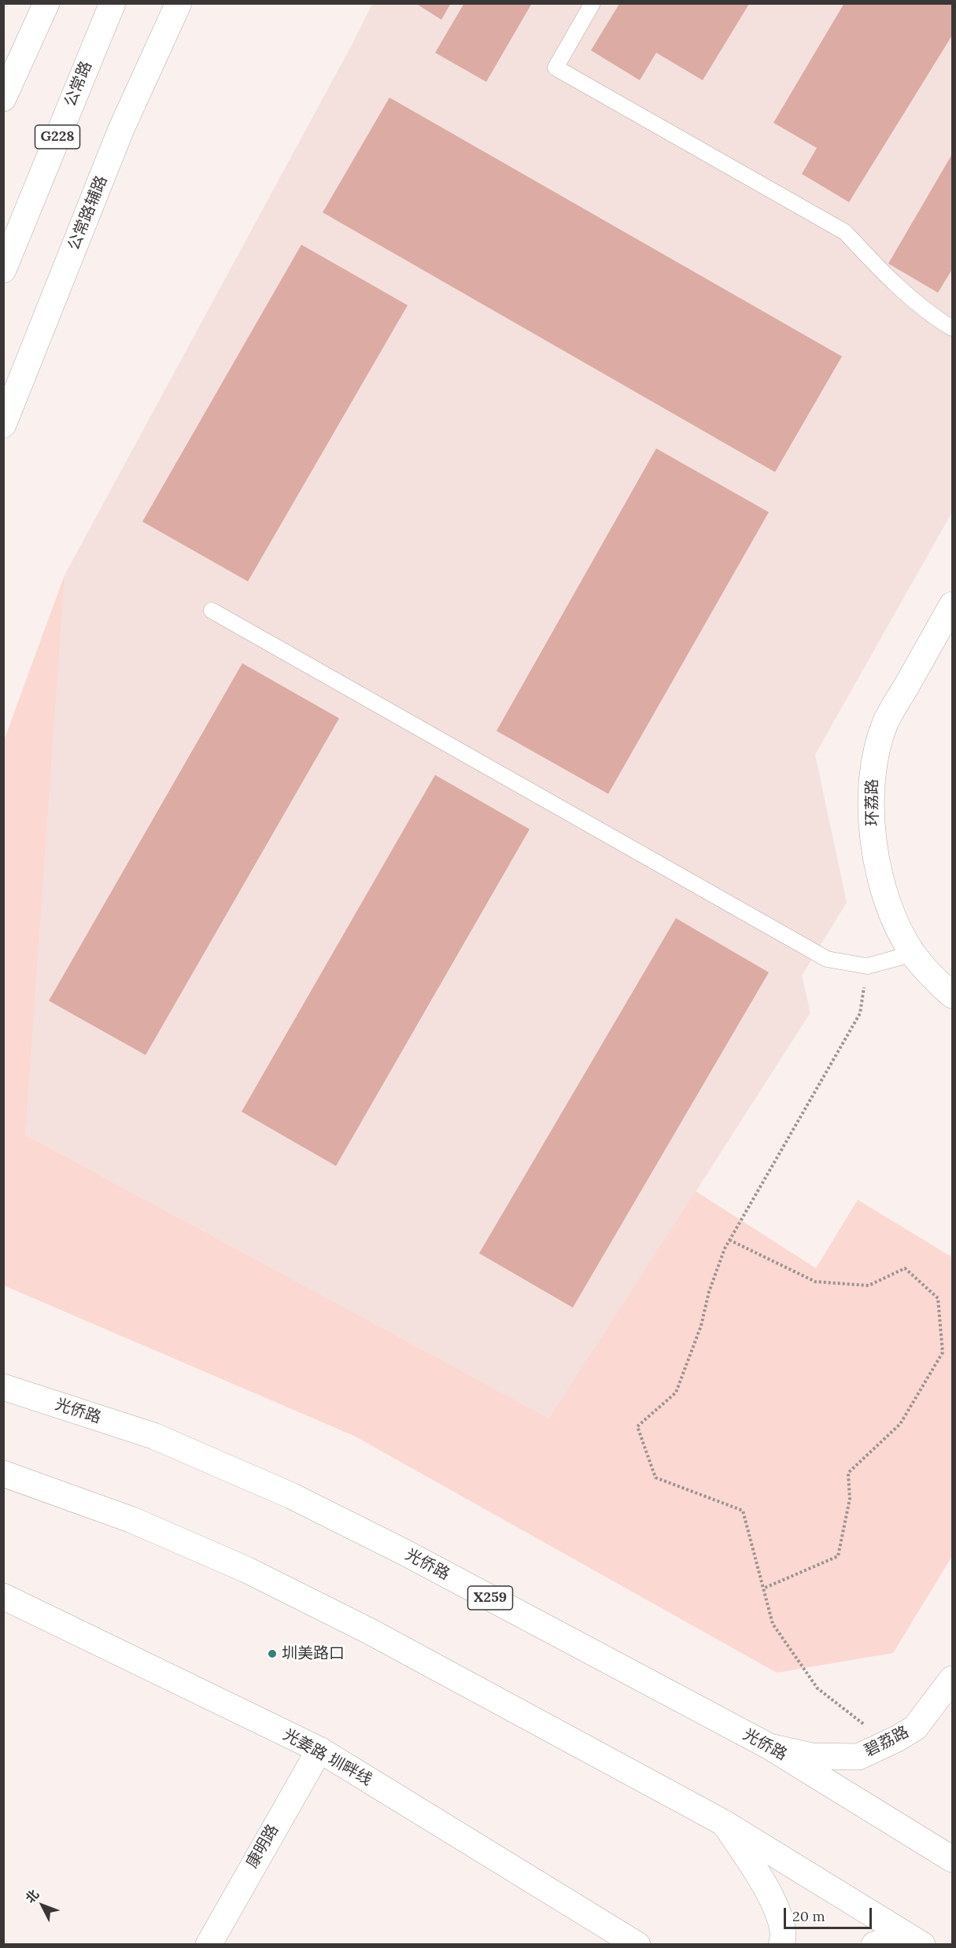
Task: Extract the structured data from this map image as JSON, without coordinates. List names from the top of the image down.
{
  "streets": {
    "main road": [
      "公常路",
      "G228",
      "公常路辅路",
      "环荔路",
      "光侨路",
      "X259",
      "碧荔路",
      "光姜路 圳畔线",
      "康明路"
    ]
  },
  "crossings": [
    ["光侨路", "碧荔路"],
    ["光姜路 圳畔线", "康明路"]
  ],
  "places": ["圳美路口"],
  "scale_bar": "20 m",
  "north": "top left"
}
